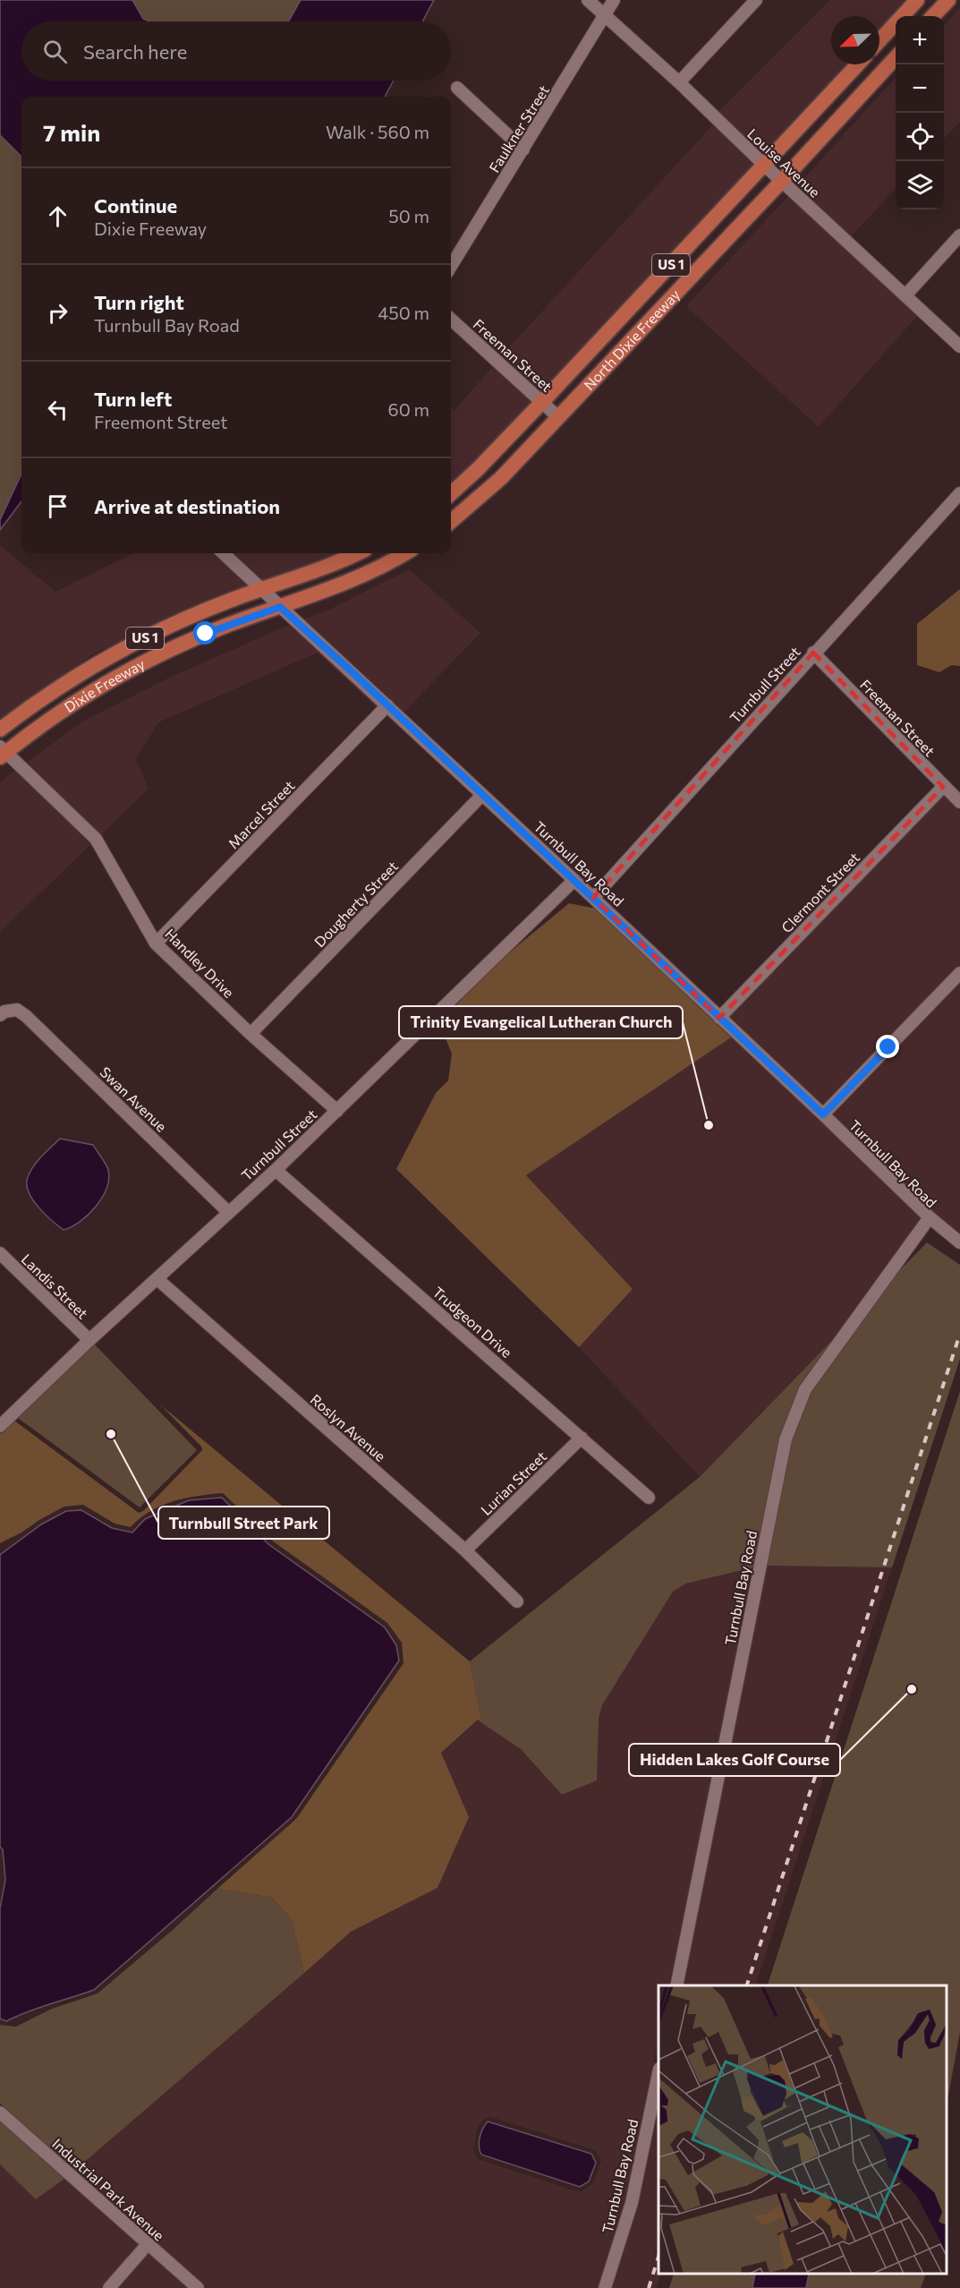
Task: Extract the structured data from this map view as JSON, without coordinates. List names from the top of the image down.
{
  "streets": {
    "main road": ["US 1", "North Dixie Freeway", "Dixie Freeway"],
    "street": [
      "Faulkner Street",
      "Louise Avenue",
      "Freeman Street",
      "Turnbull Street",
      "Marcel Street",
      "Turnbull Bay Road",
      "Clermont Street",
      "Dougherty Street",
      "Handley Drive",
      "Swan Avenue",
      "Landis Street",
      "Trudgeon Drive",
      "Roslyn Avenue",
      "Lurian Street",
      "Industrial Park Avenue"
    ]
  },
  "crossings": [
    ["Faulkner Street", "Louise Avenue"],
    ["Louise Avenue", "North Dixie Freeway"],
    ["US 1", "Dixie Freeway"],
    ["US 1", "Turnbull Bay Road"],
    ["North Dixie Freeway", "Freeman Street"],
    ["Freeman Street", "Turnbull Street"],
    ["Freeman Street", "Clermont Street"],
    ["Turnbull Street", "Turnbull Bay Road"],
    ["Turnbull Street", "Handley Drive"],
    ["Turnbull Street", "Swan Avenue"],
    ["Turnbull Street", "Landis Street"],
    ["Turnbull Street", "Trudgeon Drive"],
    ["Turnbull Street", "Roslyn Avenue"],
    ["Dixie Freeway", "Turnbull Bay Road"],
    ["Dixie Freeway", "Handley Drive"],
    ["Marcel Street", "Turnbull Bay Road"],
    ["Marcel Street", "Handley Drive"],
    ["Turnbull Bay Road", "Clermont Street"],
    ["Turnbull Bay Road", "Dougherty Street"],
    ["Dougherty Street", "Handley Drive"],
    ["Trudgeon Drive", "Lurian Street"],
    ["Roslyn Avenue", "Lurian Street"]
  ],
  "places": ["Trinity Evangelical Lutheran Church", "Turnbull Street Park", "Hidden Lakes Golf Course"],
  "north": "bottom left",
  "page": {
    "map_buttons": ["+", "−"],
    "search": "Search here",
    "heading": ["7 min", "Walk · 560 m"],
    "list": [
      ["Continue", "Dixie Freeway", "50 m"],
      ["Turn right", "Turnbull Bay Road", "450 m"],
      ["Turn left", "Freemont Street", "60 m"],
      "Arrive at destination"
    ]
  }
}
